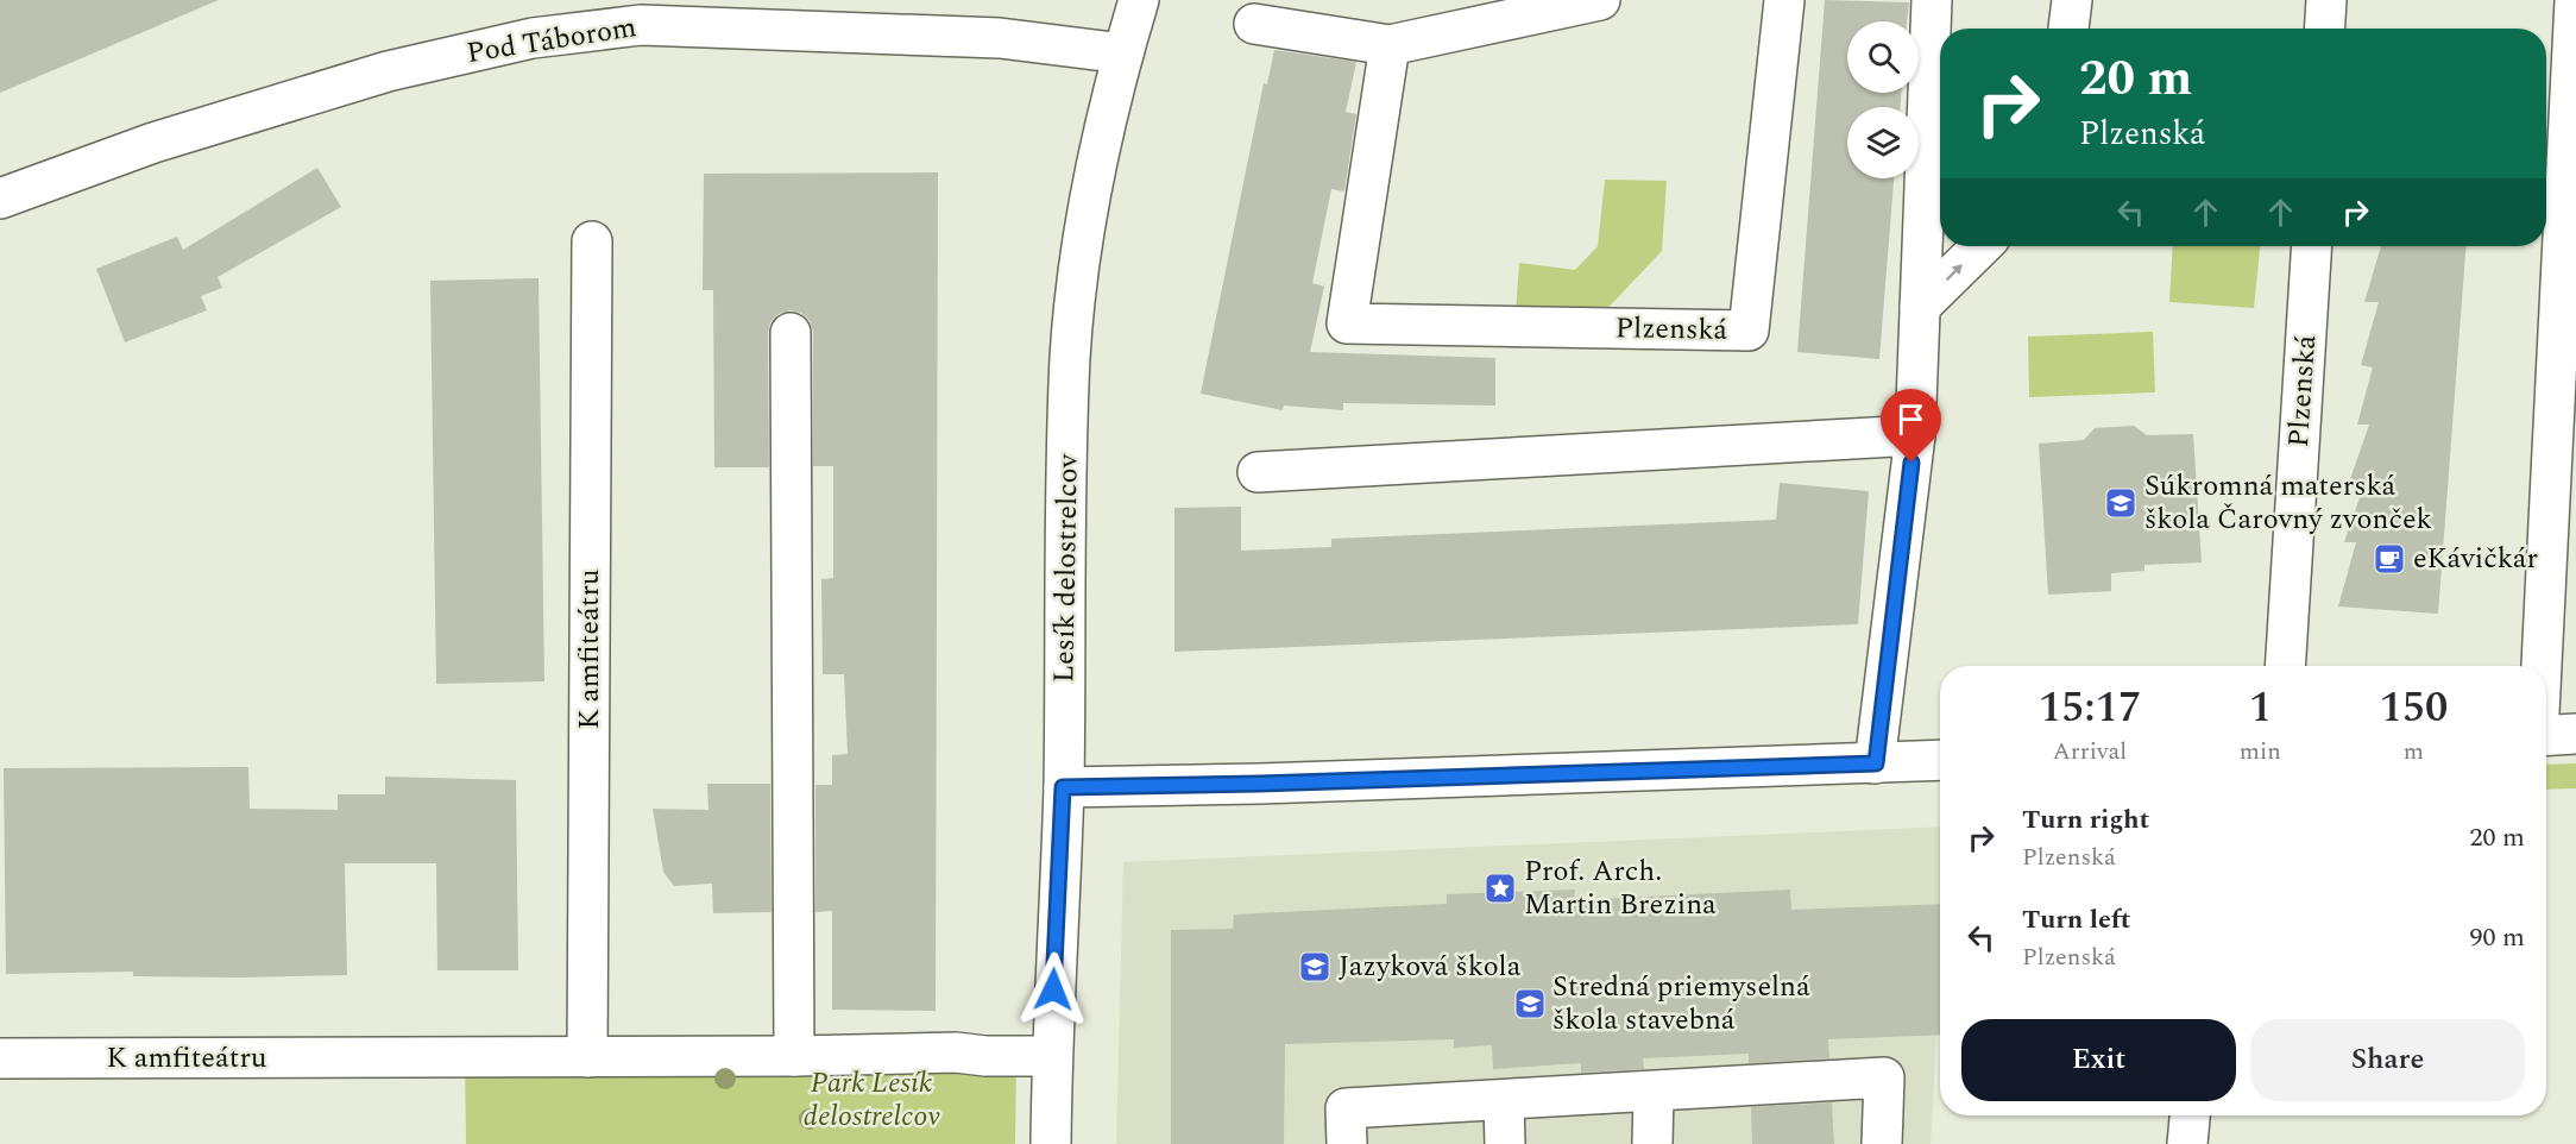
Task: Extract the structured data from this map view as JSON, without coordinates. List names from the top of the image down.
{
  "streets": {
    "street": [
      "Pod Táborom",
      "Plzenská",
      "Lesík delostrelcov",
      "K amfiteátru"
    ]
  },
  "crossings": [
    ["Pod Táborom", "Lesík delostrelcov"],
    ["Lesík delostrelcov", "K amfiteátru"]
  ],
  "parks": ["Park Lesík delostrelcov"],
  "places": {
    "school or university": ["Súkromná materská škola Čarovný zvonček", "Jazyková škola", "Stredná priemyselná škola stavebná"],
    "cafe": ["eKávičkár"],
    "place": ["Prof. Arch. Martin Brezina"]
  },
  "page": {
    "turn": ["20 m", "Plzenská"],
    "eta": [
      "15:17",
      "Arrival",
      "1",
      "min",
      "150",
      "m"
    ],
    "list": [
      {
        "name": "Turn right",
        "note": "Plzenská",
        "value": "20 m"
      },
      {
        "name": "Turn left",
        "note": "Plzenská",
        "value": "90 m"
      }
    ],
    "buttons": ["Exit", "Share"]
  }
}
